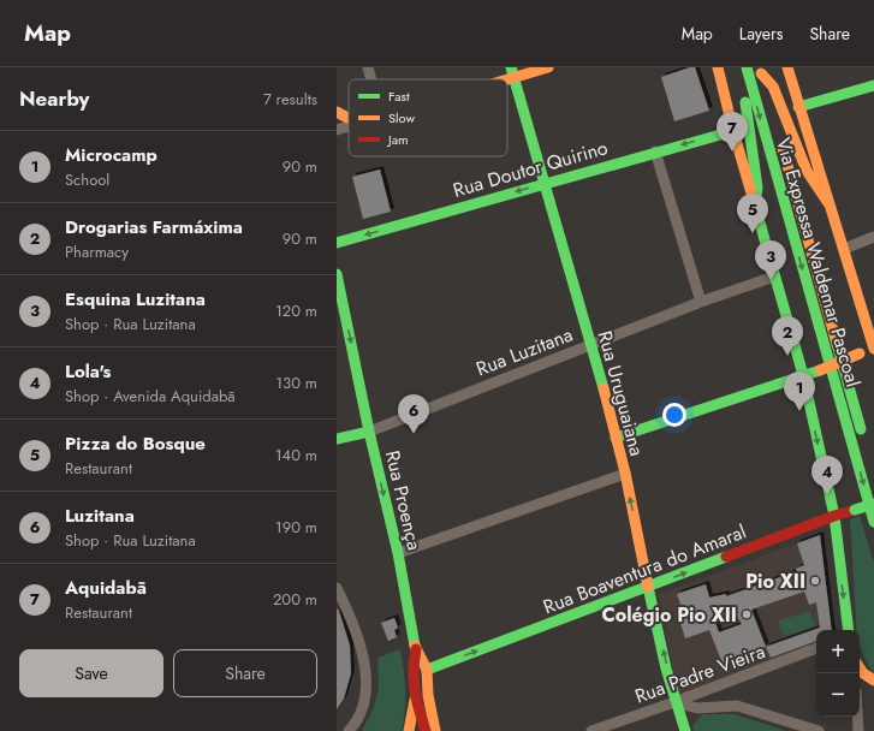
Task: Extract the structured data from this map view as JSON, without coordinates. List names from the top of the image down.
{
  "streets": {
    "main road": [
      "Rua Doutor Quirino",
      "Via Expressa Waldemar Pascoal",
      "Rua Uruguaiana",
      "Rua Proença",
      "Rua Boaventura do Amaral"
    ],
    "street": ["Rua Luzitana", "Rua Padre Vieira"]
  },
  "crossings": [
    ["Rua Doutor Quirino", "Rua Uruguaiana"],
    ["Rua Luzitana", "Rua Uruguaiana"],
    ["Rua Luzitana", "Rua Proença"],
    ["Rua Uruguaiana", "Rua Boaventura do Amaral"],
    ["Rua Uruguaiana", "Rua Padre Vieira"],
    ["Rua Proença", "Rua Boaventura do Amaral"]
  ],
  "one_way": ["Rua Doutor Quirino", "Rua Proença", "Rua Boaventura do Amaral"],
  "places": ["Pio XII", "Colégio Pio XII"],
  "legend": ["Fast", "Slow", "Jam"],
  "page": {
    "header": "Map",
    "nav": ["Map", "Layers", "Share"],
    "heading": ["Nearby", "7 results"],
    "pins": [
      "7",
      "5",
      "3",
      "2",
      "1",
      "6",
      "4"
    ],
    "list": [
      {
        "mark": "1",
        "name": "Microcamp",
        "note": "School",
        "value": "90 m"
      },
      {
        "mark": "2",
        "name": "Drogarias Farmáxima",
        "note": "Pharmacy",
        "value": "90 m"
      },
      {
        "mark": "3",
        "name": "Esquina Luzitana",
        "note": "Shop · Rua Luzitana",
        "value": "120 m"
      },
      {
        "mark": "4",
        "name": "Lola's",
        "note": "Shop · Avenida Aquidabã",
        "value": "130 m"
      },
      {
        "mark": "5",
        "name": "Pizza do Bosque",
        "note": "Restaurant",
        "value": "140 m"
      },
      {
        "mark": "6",
        "name": "Luzitana",
        "note": "Shop · Rua Luzitana",
        "value": "190 m"
      },
      {
        "mark": "7",
        "name": "Aquidabã",
        "note": "Restaurant",
        "value": "200 m"
      }
    ],
    "map_buttons": ["+", "−"],
    "buttons": ["Save", "Share"]
  }
}
